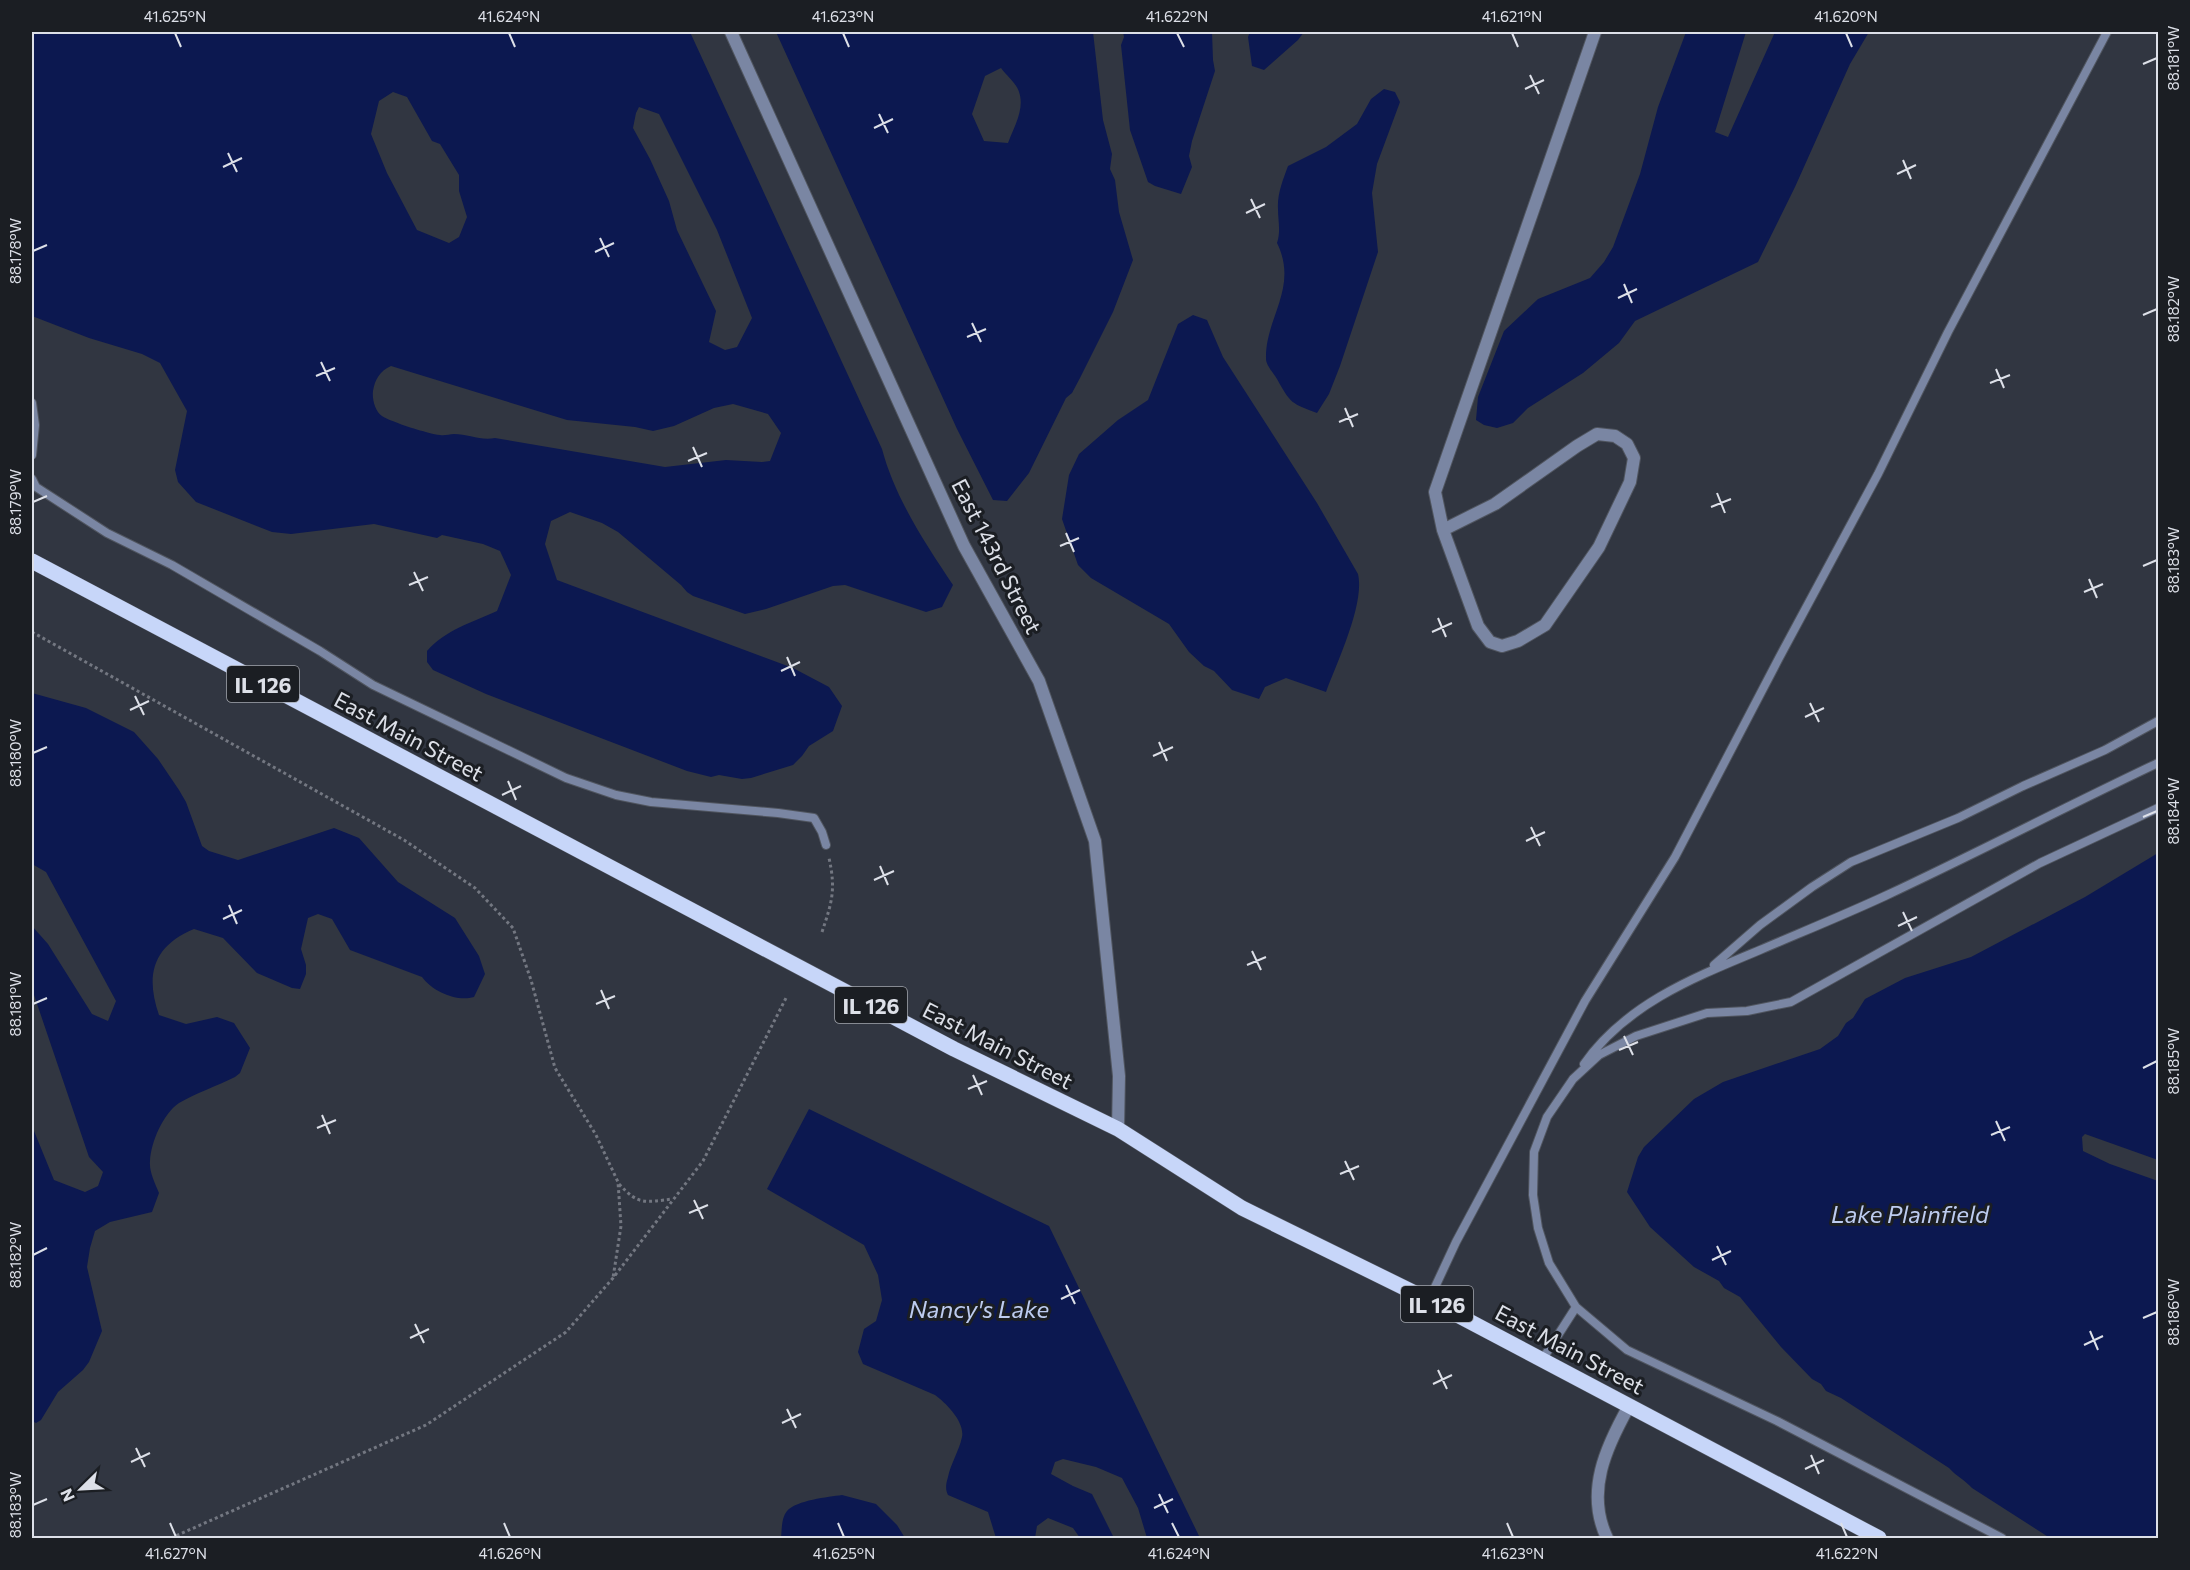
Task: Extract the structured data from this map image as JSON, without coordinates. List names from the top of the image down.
{
  "streets": {
    "main road": ["IL 126", "East Main Street"],
    "street": ["East 143rd Street"]
  },
  "crossings": [
    ["East 143rd Street", "East Main Street"]
  ],
  "water": ["Lake Plainfield", "Nancy's Lake"],
  "north": "bottom left",
  "coordinates": [
    "41.625°N",
    "41.624°N",
    "41.623°N",
    "41.622°N",
    "41.621°N",
    "41.620°N",
    "88.181°W",
    "88.178°W",
    "88.182°W",
    "88.179°W",
    "88.183°W",
    "88.180°W",
    "88.184°W",
    "88.185°W",
    "88.186°W",
    "41.627°N",
    "41.626°N"
  ]
}
